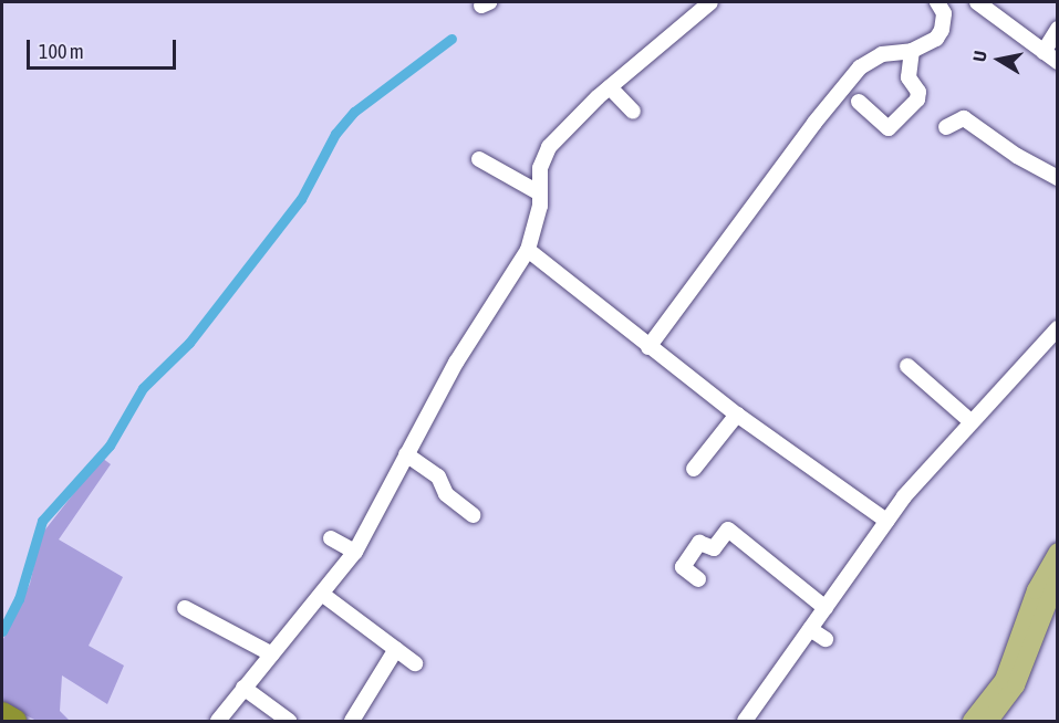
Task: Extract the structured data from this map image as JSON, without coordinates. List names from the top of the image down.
{
  "scale_bar": "100 m",
  "north": "left"
}
